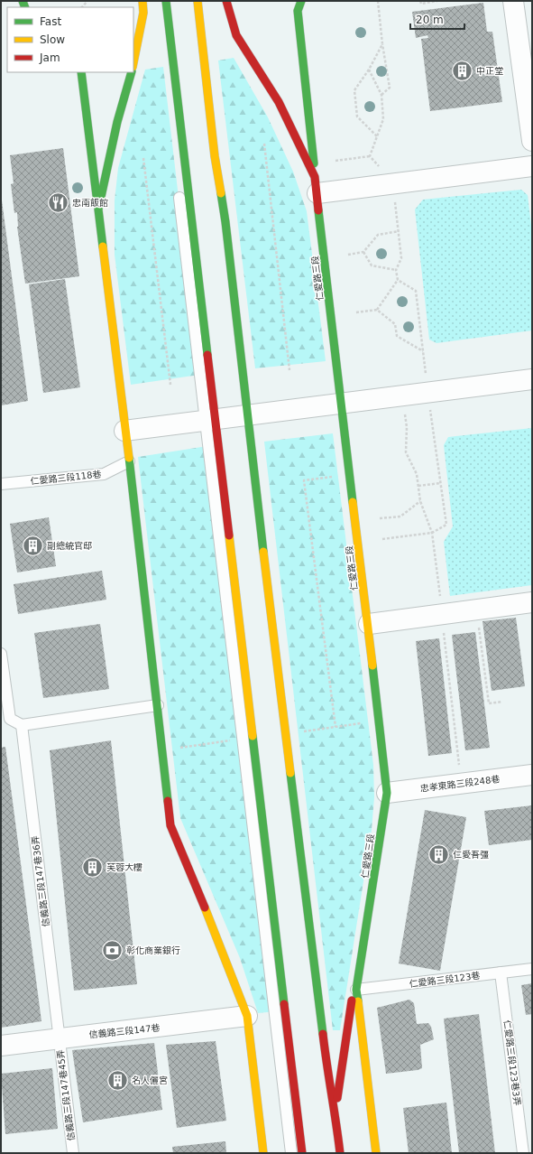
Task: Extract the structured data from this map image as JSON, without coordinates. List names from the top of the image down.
{
  "streets": {
    "main road": ["仁愛路三段"],
    "street": ["忠孝東路三段248巷", "信義路三段147巷"],
    "lane": [
      "仁愛路三段118巷",
      "信義路三段147巷36弄",
      "仁愛路三段123巷",
      "仁愛路三段123巷3弄",
      "信義路三段147巷45弄"
    ]
  },
  "crossings": [
    ["仁愛路三段", "忠孝東路三段248巷"],
    ["仁愛路三段", "仁愛路三段123巷"],
    ["信義路三段147巷36弄", "信義路三段147巷"],
    ["信義路三段147巷36弄", "信義路三段147巷45弄"],
    ["仁愛路三段123巷", "仁愛路三段123巷3弄"],
    ["信義路三段147巷", "信義路三段147巷45弄"]
  ],
  "places": {
    "building": [
      "中正堂",
      "副總統官邸",
      "仁愛吾彊",
      "芙蓉大樓",
      "名人儷宮"
    ],
    "restaurant": ["忠南飯館"],
    "bank": ["彰化商業銀行"]
  },
  "legend": ["Fast", "Slow", "Jam"],
  "scale_bar": "20 m"
}
